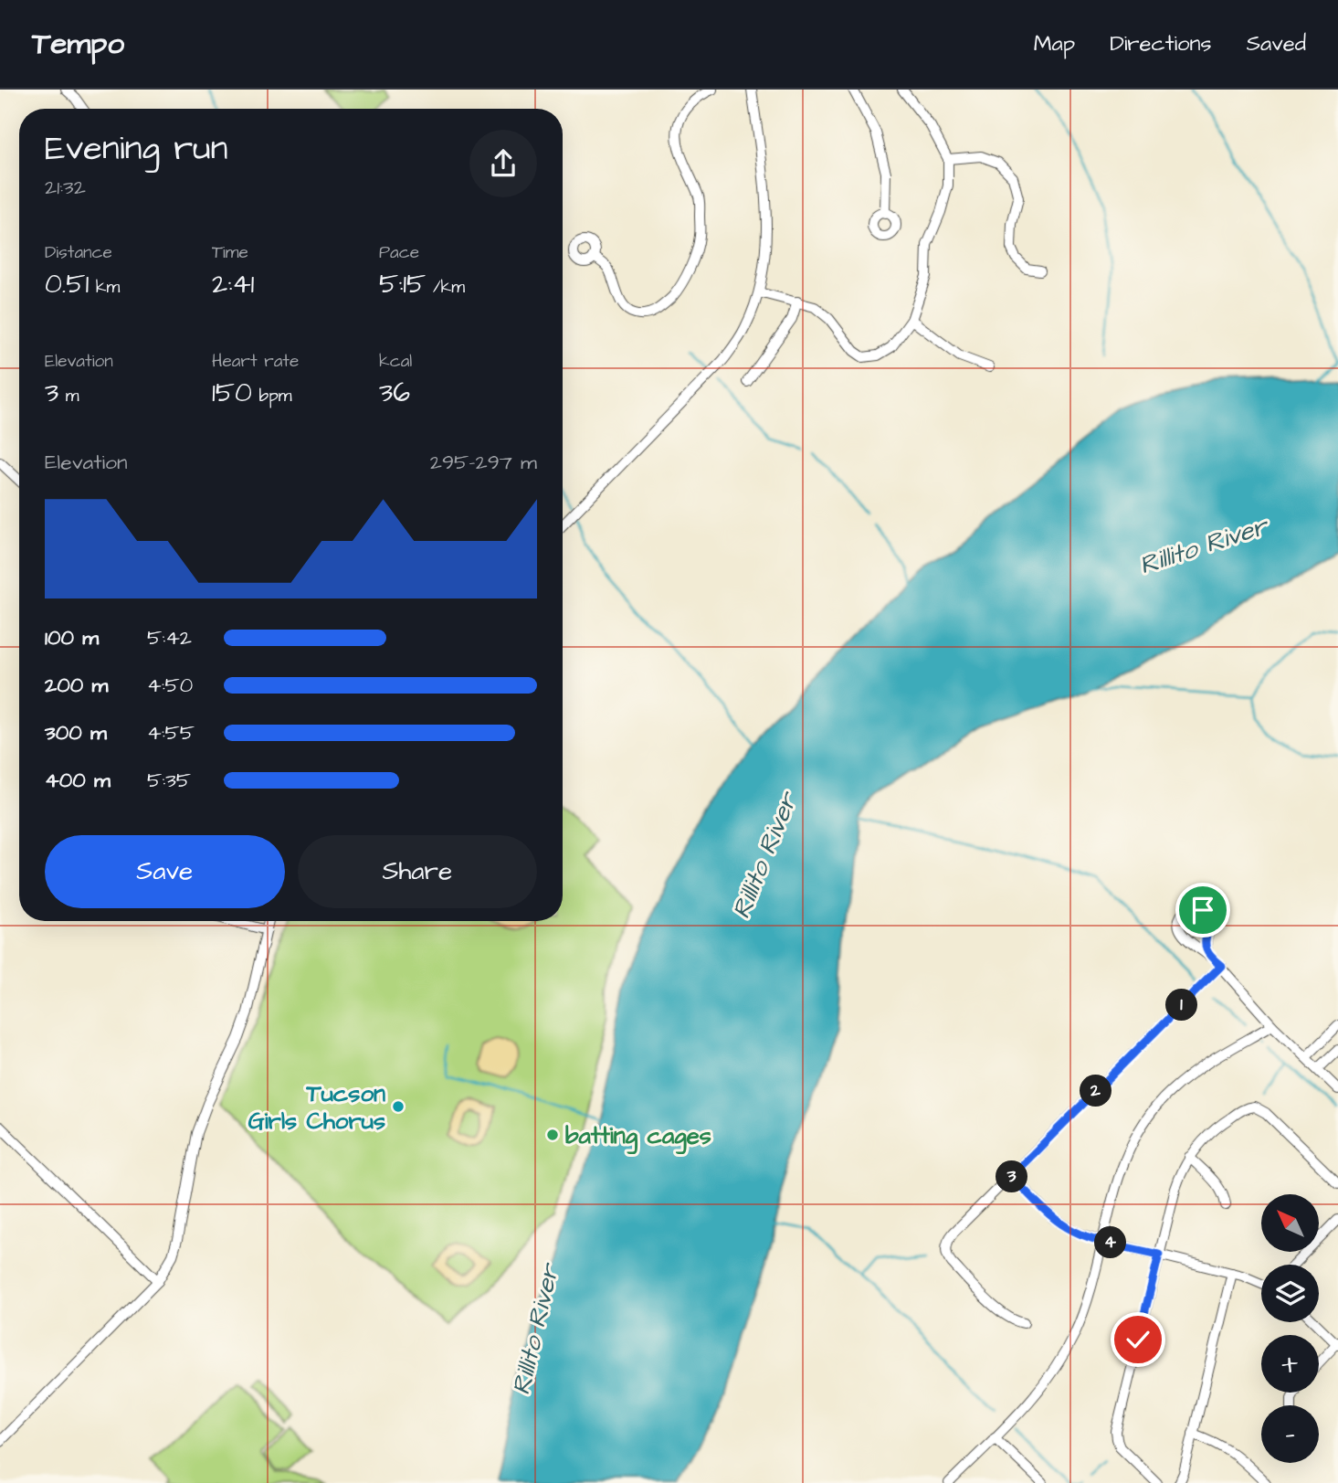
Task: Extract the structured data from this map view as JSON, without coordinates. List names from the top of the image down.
{
  "water": ["Rillito River"],
  "places": ["Tucson Girls Chorus", "batting cages"],
  "north": "top left",
  "page": {
    "header": "Tempo",
    "nav": ["Map", "Directions", "Saved"],
    "heading": ["Evening run", "21:32"],
    "stats": [
      ["Distance", "0.51 km"],
      ["Time", "2:41"],
      ["Pace", "5:15 /km"],
      ["Elevation", "3 m"],
      ["Heart rate", "150 bpm"],
      ["kcal", "36"]
    ],
    "chart": ["Elevation", "295–297 m"],
    "list": [
      {
        "name": "100 m",
        "note": "5:42"
      },
      {
        "name": "200 m",
        "note": "4:50"
      },
      {
        "name": "300 m",
        "note": "4:55"
      },
      {
        "name": "400 m",
        "note": "5:35"
      }
    ],
    "buttons": ["Save", "Share"],
    "pins": [
      "1",
      "2",
      "3",
      "4"
    ],
    "map_buttons": ["+", "−"]
  }
}
